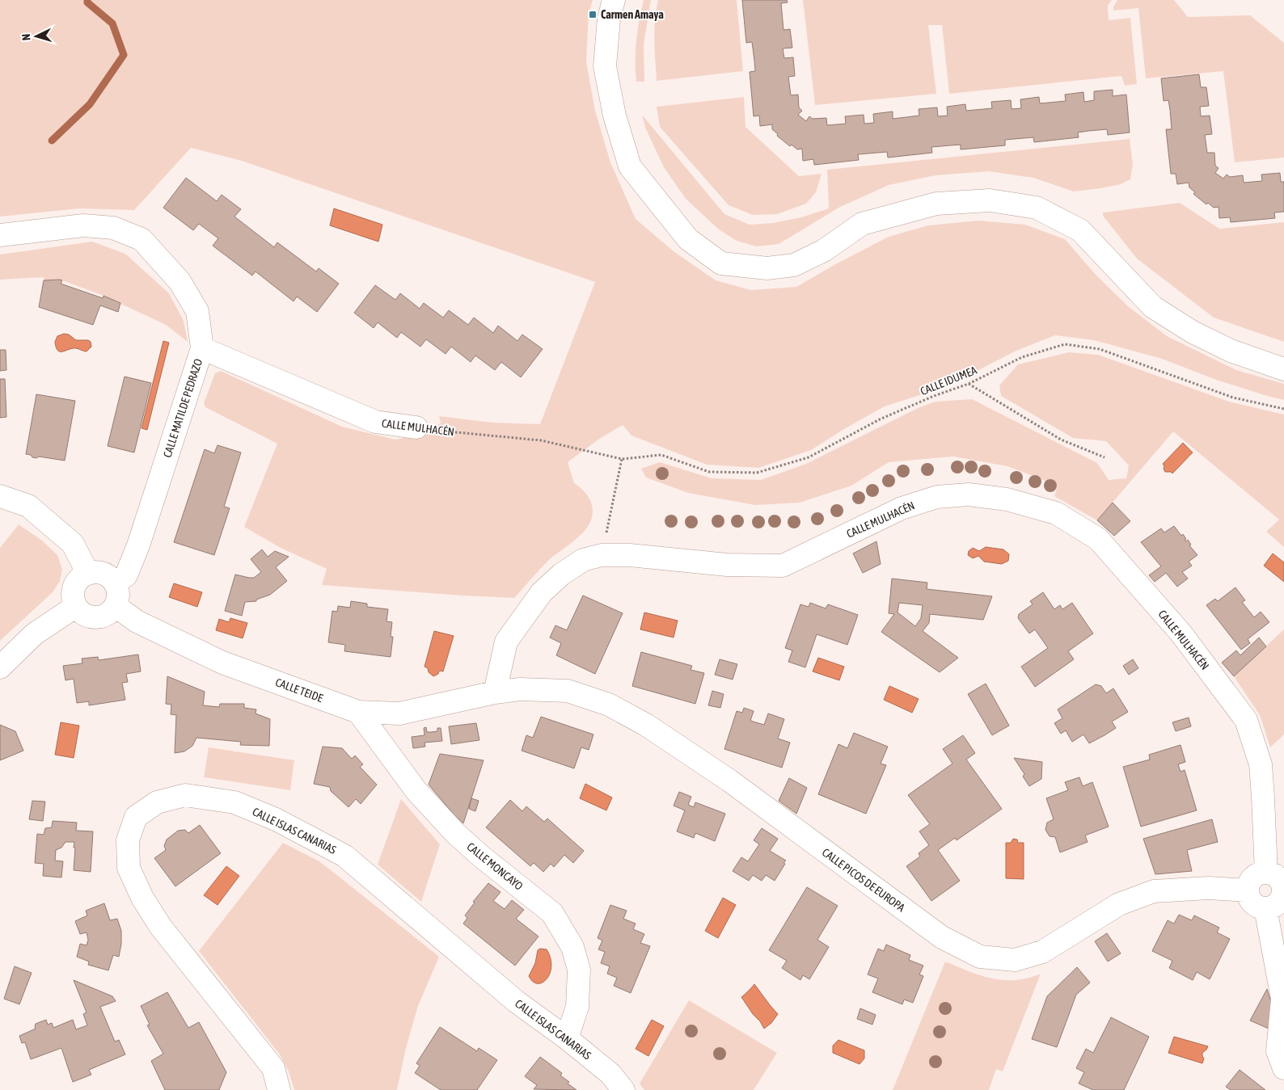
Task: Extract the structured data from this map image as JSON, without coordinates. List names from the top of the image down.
{
  "streets": {
    "street": [
      "CALLE MATILDE PEDRAZO",
      "CALLE MULHACÉN",
      "CALLE TEIDE",
      "CALLE ISLAS CANARIAS",
      "CALLE MONCAYO",
      "CALLE PICOS DE EUROPA"
    ],
    "path": ["CALLE IDUMEA"]
  },
  "crossings": [
    ["CALLE IDUMEA", "CALLE MULHACÉN"],
    ["CALLE MATILDE PEDRAZO", "CALLE MULHACÉN"],
    ["CALLE MATILDE PEDRAZO", "CALLE TEIDE"],
    ["CALLE MULHACÉN", "CALLE TEIDE"],
    ["CALLE MULHACÉN", "CALLE PICOS DE EUROPA"],
    ["CALLE TEIDE", "CALLE MONCAYO"],
    ["CALLE TEIDE", "CALLE PICOS DE EUROPA"],
    ["CALLE ISLAS CANARIAS", "CALLE MONCAYO"]
  ],
  "places": {
    "transit": ["Carmen Amaya"]
  },
  "north": "left"
}
